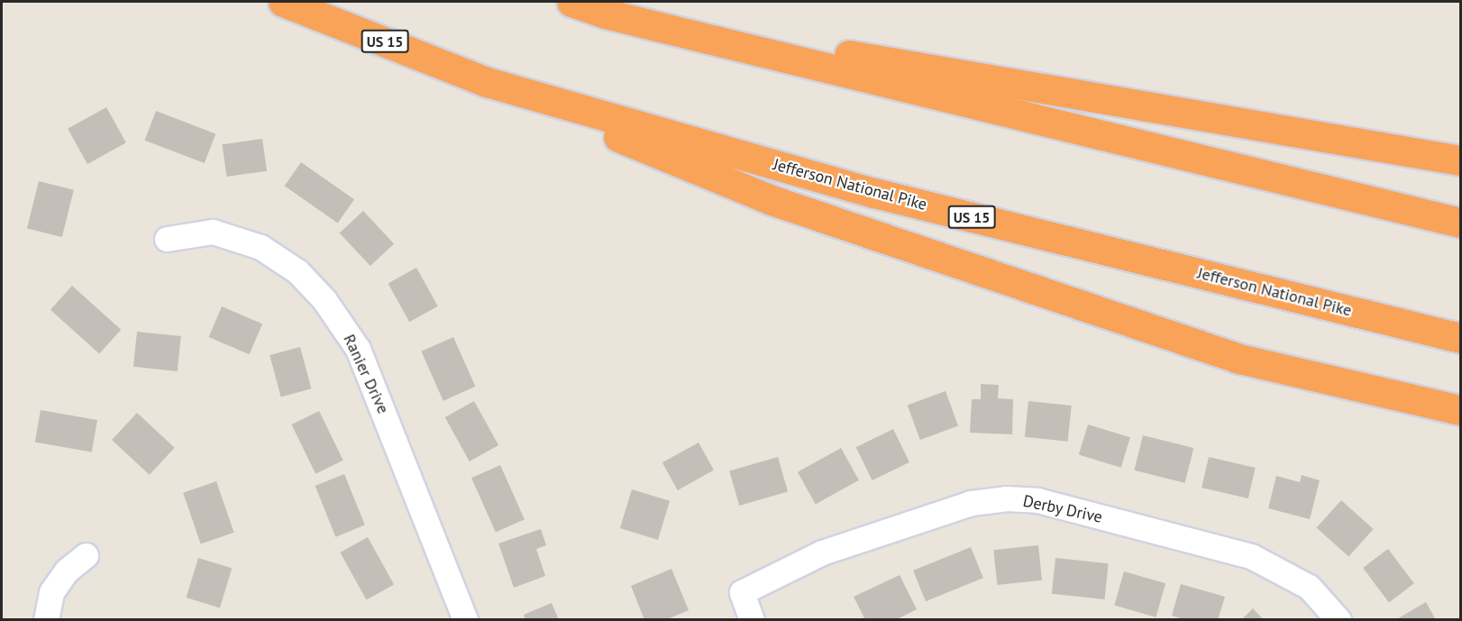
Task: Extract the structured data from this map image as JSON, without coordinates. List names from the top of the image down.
{
  "streets": {
    "highway": ["US 15", "Jefferson National Pike"],
    "street": ["Ranier Drive", "Derby Drive"]
  }
}
